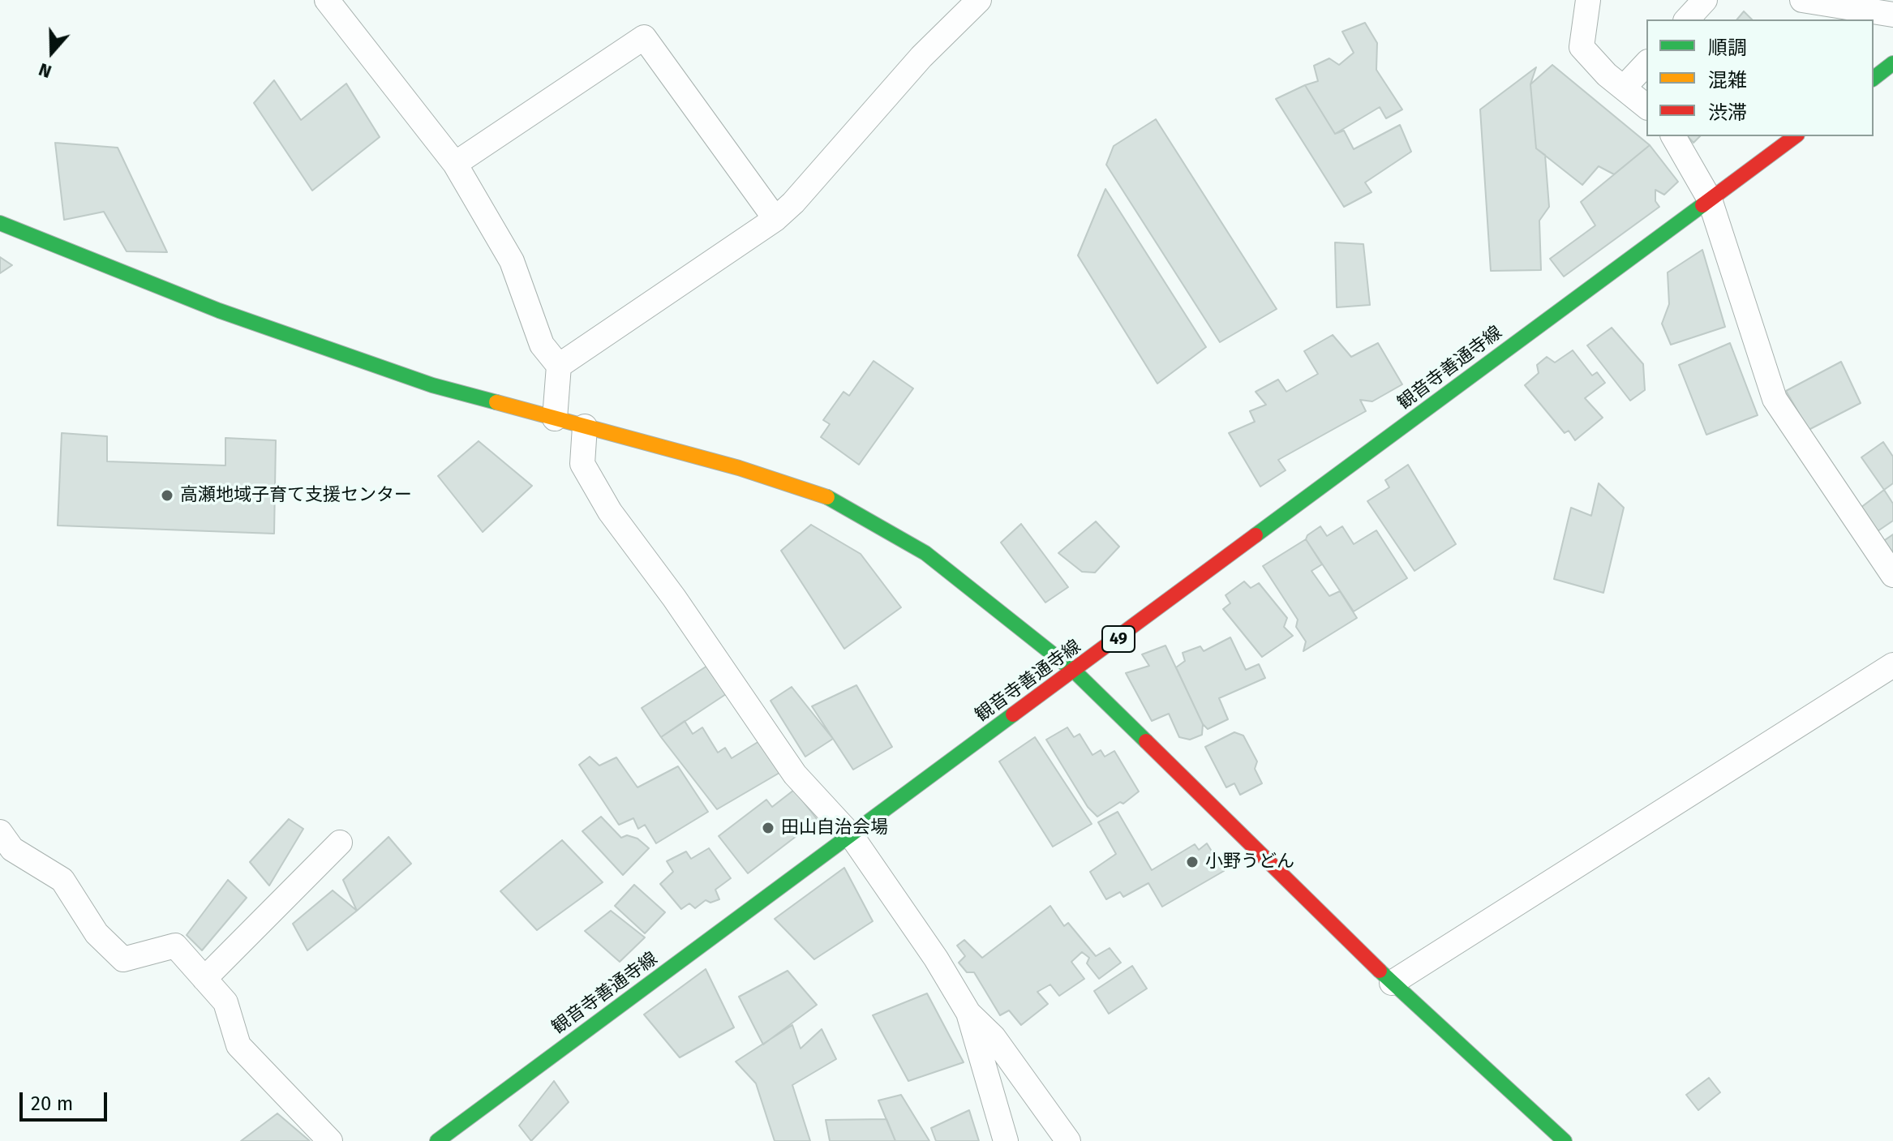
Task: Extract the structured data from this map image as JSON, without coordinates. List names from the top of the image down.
{
  "streets": {
    "street": ["観音寺善通寺線", "49"]
  },
  "places": ["高瀬地域子育て支援センター", "田山自治会場", "小野うどん"],
  "legend": ["順調", "混雑", "渋滞"],
  "scale_bar": "20 m",
  "north": "bottom"
}
